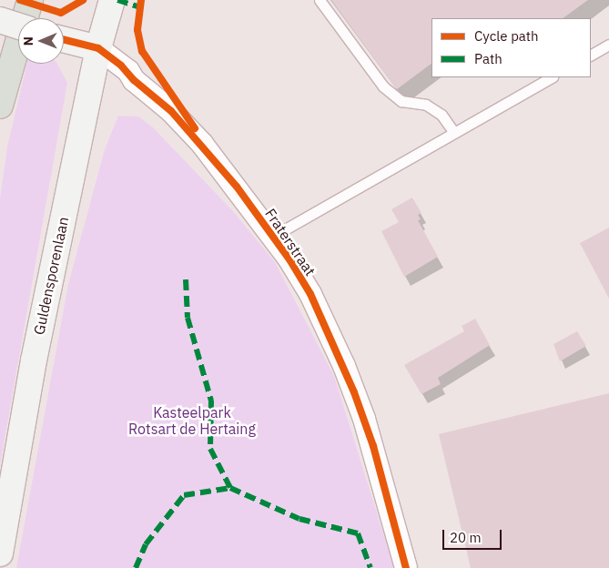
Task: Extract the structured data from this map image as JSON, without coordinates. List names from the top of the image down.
{
  "streets": {
    "main road": ["Fraterstraat", "Guldensporenlaan"]
  },
  "crossings": [
    ["Fraterstraat", "Guldensporenlaan"]
  ],
  "parks": ["Kasteelpark Rotsart de Hertaing"],
  "legend": ["Cycle path", "Path"],
  "scale_bar": "20 m",
  "north": "left"
}
